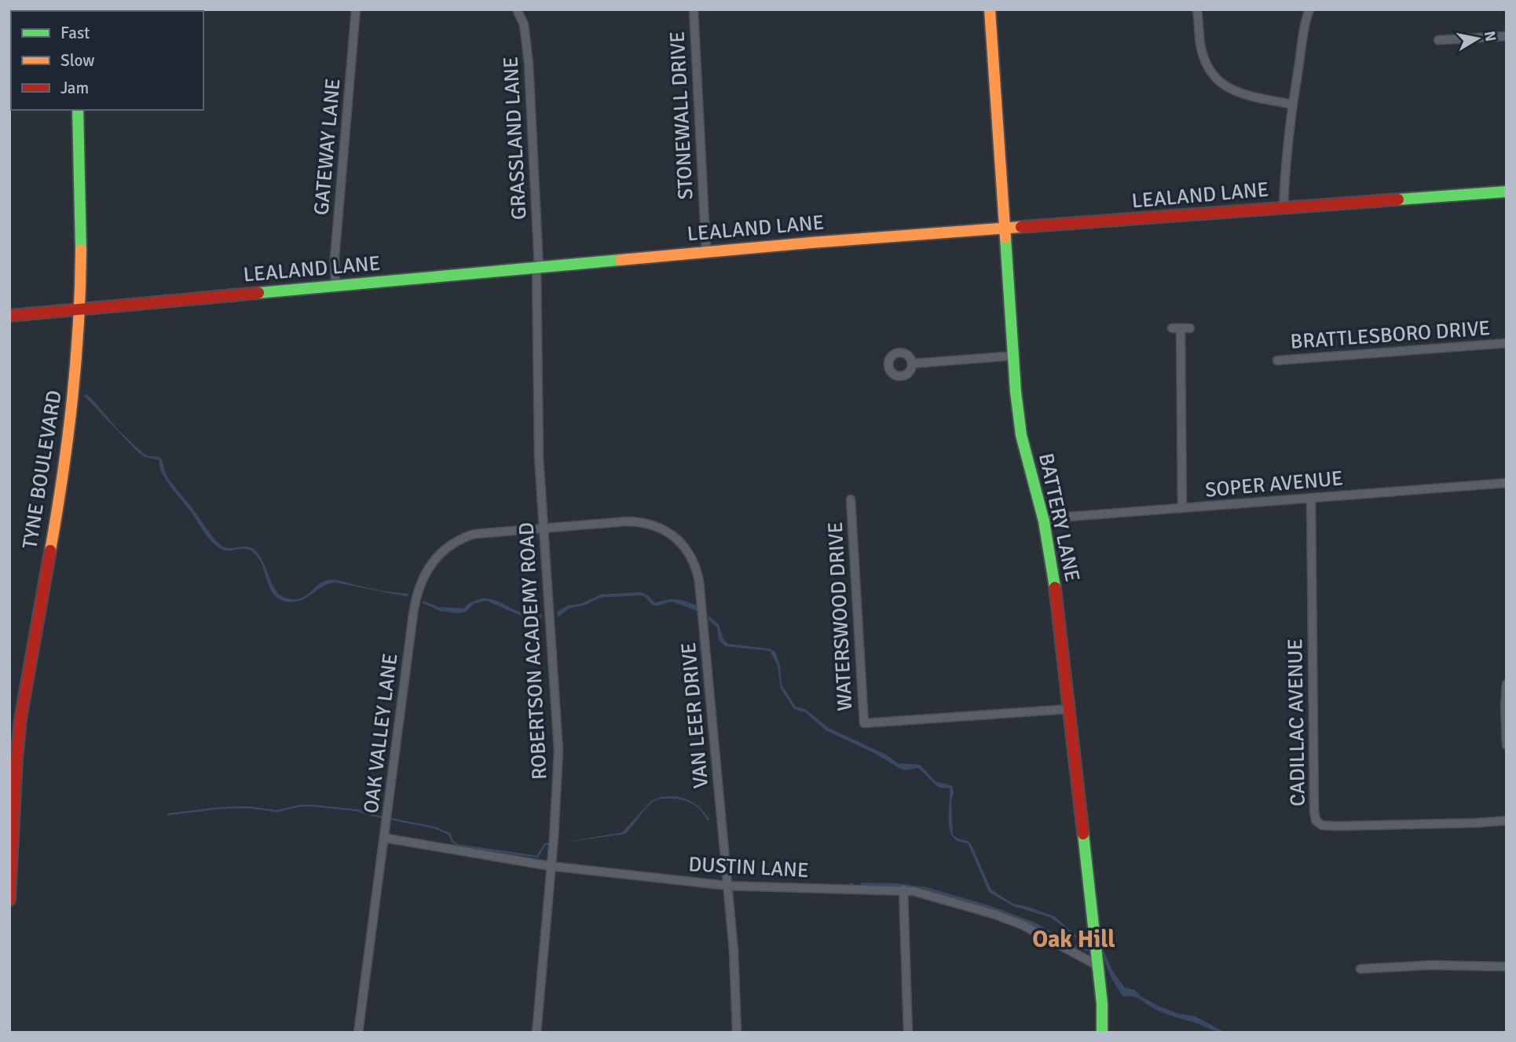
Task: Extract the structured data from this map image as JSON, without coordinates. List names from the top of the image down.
{
  "streets": {
    "street": [
      "STONEWALL DRIVE",
      "GRASSLAND LANE",
      "GATEWAY LANE",
      "LEALAND LANE",
      "BRATTLESBORO DRIVE",
      "TYNE BOULEVARD",
      "SOPER AVENUE",
      "BATTERY LANE",
      "WATERSWOOD DRIVE",
      "ROBERTSON ACADEMY ROAD",
      "VAN LEER DRIVE",
      "CADILLAC AVENUE",
      "OAK VALLEY LANE",
      "DUSTIN LANE"
    ]
  },
  "crossings": [
    ["STONEWALL DRIVE", "LEALAND LANE"],
    ["GRASSLAND LANE", "LEALAND LANE"],
    ["GRASSLAND LANE", "ROBERTSON ACADEMY ROAD"],
    ["GATEWAY LANE", "LEALAND LANE"],
    ["LEALAND LANE", "TYNE BOULEVARD"],
    ["LEALAND LANE", "BATTERY LANE"],
    ["LEALAND LANE", "ROBERTSON ACADEMY ROAD"],
    ["SOPER AVENUE", "BATTERY LANE"],
    ["SOPER AVENUE", "CADILLAC AVENUE"],
    ["BATTERY LANE", "WATERSWOOD DRIVE"],
    ["BATTERY LANE", "DUSTIN LANE"],
    ["ROBERTSON ACADEMY ROAD", "VAN LEER DRIVE"],
    ["ROBERTSON ACADEMY ROAD", "OAK VALLEY LANE"],
    ["ROBERTSON ACADEMY ROAD", "DUSTIN LANE"],
    ["VAN LEER DRIVE", "OAK VALLEY LANE"],
    ["VAN LEER DRIVE", "DUSTIN LANE"],
    ["OAK VALLEY LANE", "DUSTIN LANE"]
  ],
  "districts": ["Oak Hill"],
  "legend": ["Fast", "Slow", "Jam"],
  "north": "right"
}
